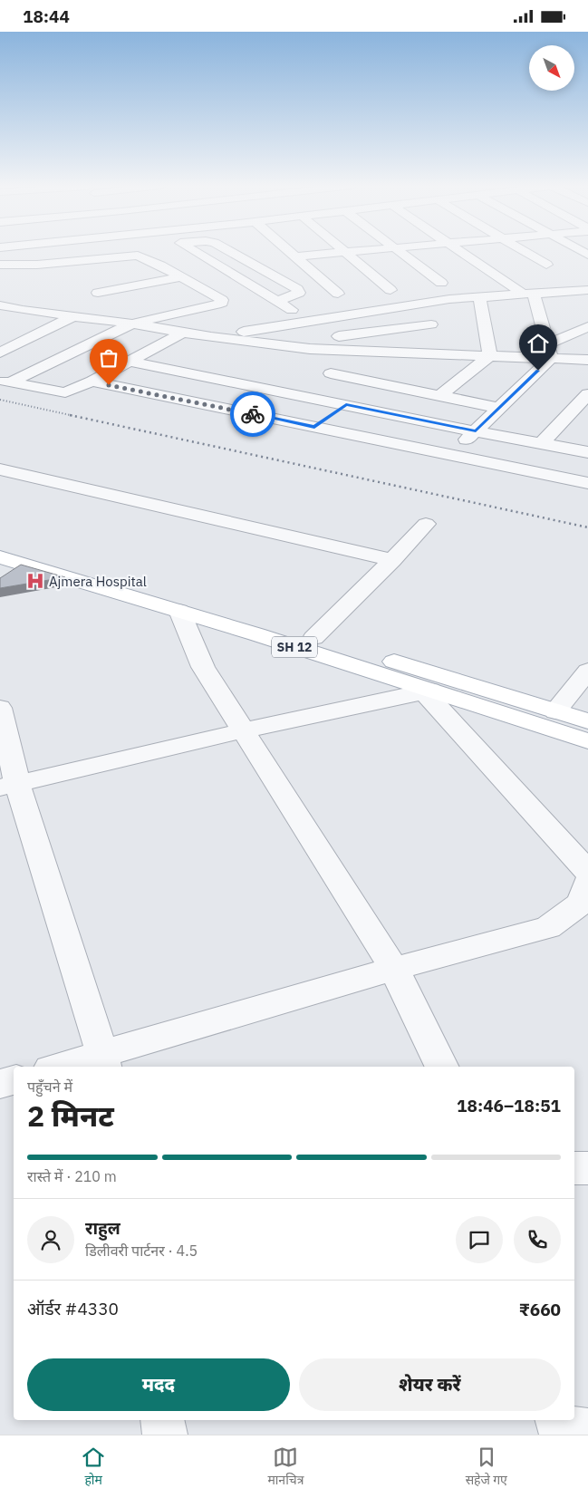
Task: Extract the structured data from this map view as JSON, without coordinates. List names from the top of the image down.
{
  "streets": {
    "main road": ["SH 12"]
  },
  "places": {
    "hospital": ["Ajmera Hospital"]
  },
  "north": "bottom right",
  "page": {
    "status": "18:44",
    "heading": ["2 मिनट", "पहुँचने में", "18:46–18:51"],
    "panel": [
      "राहुल",
      "डिलीवरी पार्टनर · 4.5",
      "ऑर्डर #4330",
      "₹660"
    ],
    "bar": "रास्ते में · 210 m",
    "buttons": ["मदद", "शेयर करें"],
    "tabs": ["होम", "मानचित्र", "सहेजे गए"]
  }
}
